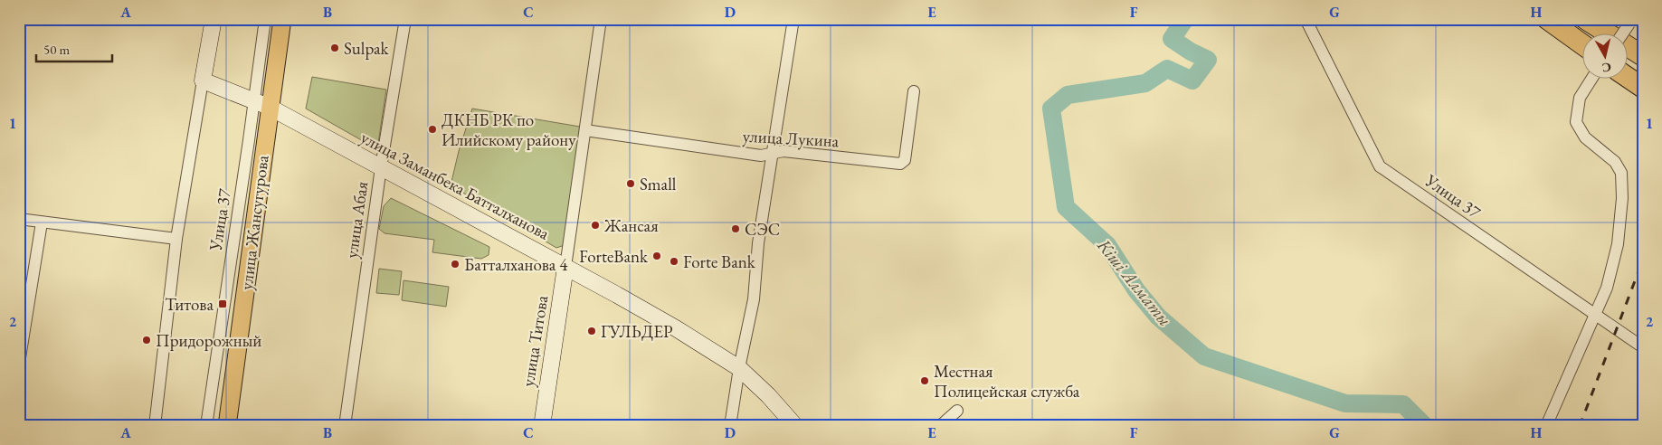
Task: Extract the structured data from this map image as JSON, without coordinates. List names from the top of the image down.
{
  "streets": {
    "main road": ["улица Заманбека Батталханова", "улица Жансугурова", "улица Титова"],
    "street": ["улица Лукина", "Улица 37", "улица Абая"]
  },
  "crossings": [
    ["улица Лукина", "улица Титова"],
    ["улица Заманбека Батталханова", "улица Абая"],
    ["улица Заманбека Батталханова", "улица Жансугурова"],
    ["улица Заманбека Батталханова", "улица Титова"]
  ],
  "water": ["Кіші Алматы"],
  "places": {
    "other": [
      "Sulpak",
      "ДКНБ РК по Илийскому району",
      "Small",
      "Жансая",
      "СЭС",
      "ForteBank",
      "Forte Bank",
      "Батталханова 4",
      "ГУЛЬДЕР",
      "Придорожный",
      "Местная Полицейская служба"
    ],
    "transit": ["Титова"]
  },
  "scale_bar": "50 m",
  "north": "bottom",
  "grid": {
    "columns": [
      "A",
      "B",
      "C",
      "D",
      "E",
      "F",
      "G",
      "H"
    ],
    "rows": ["1", "2"]
  }
}
